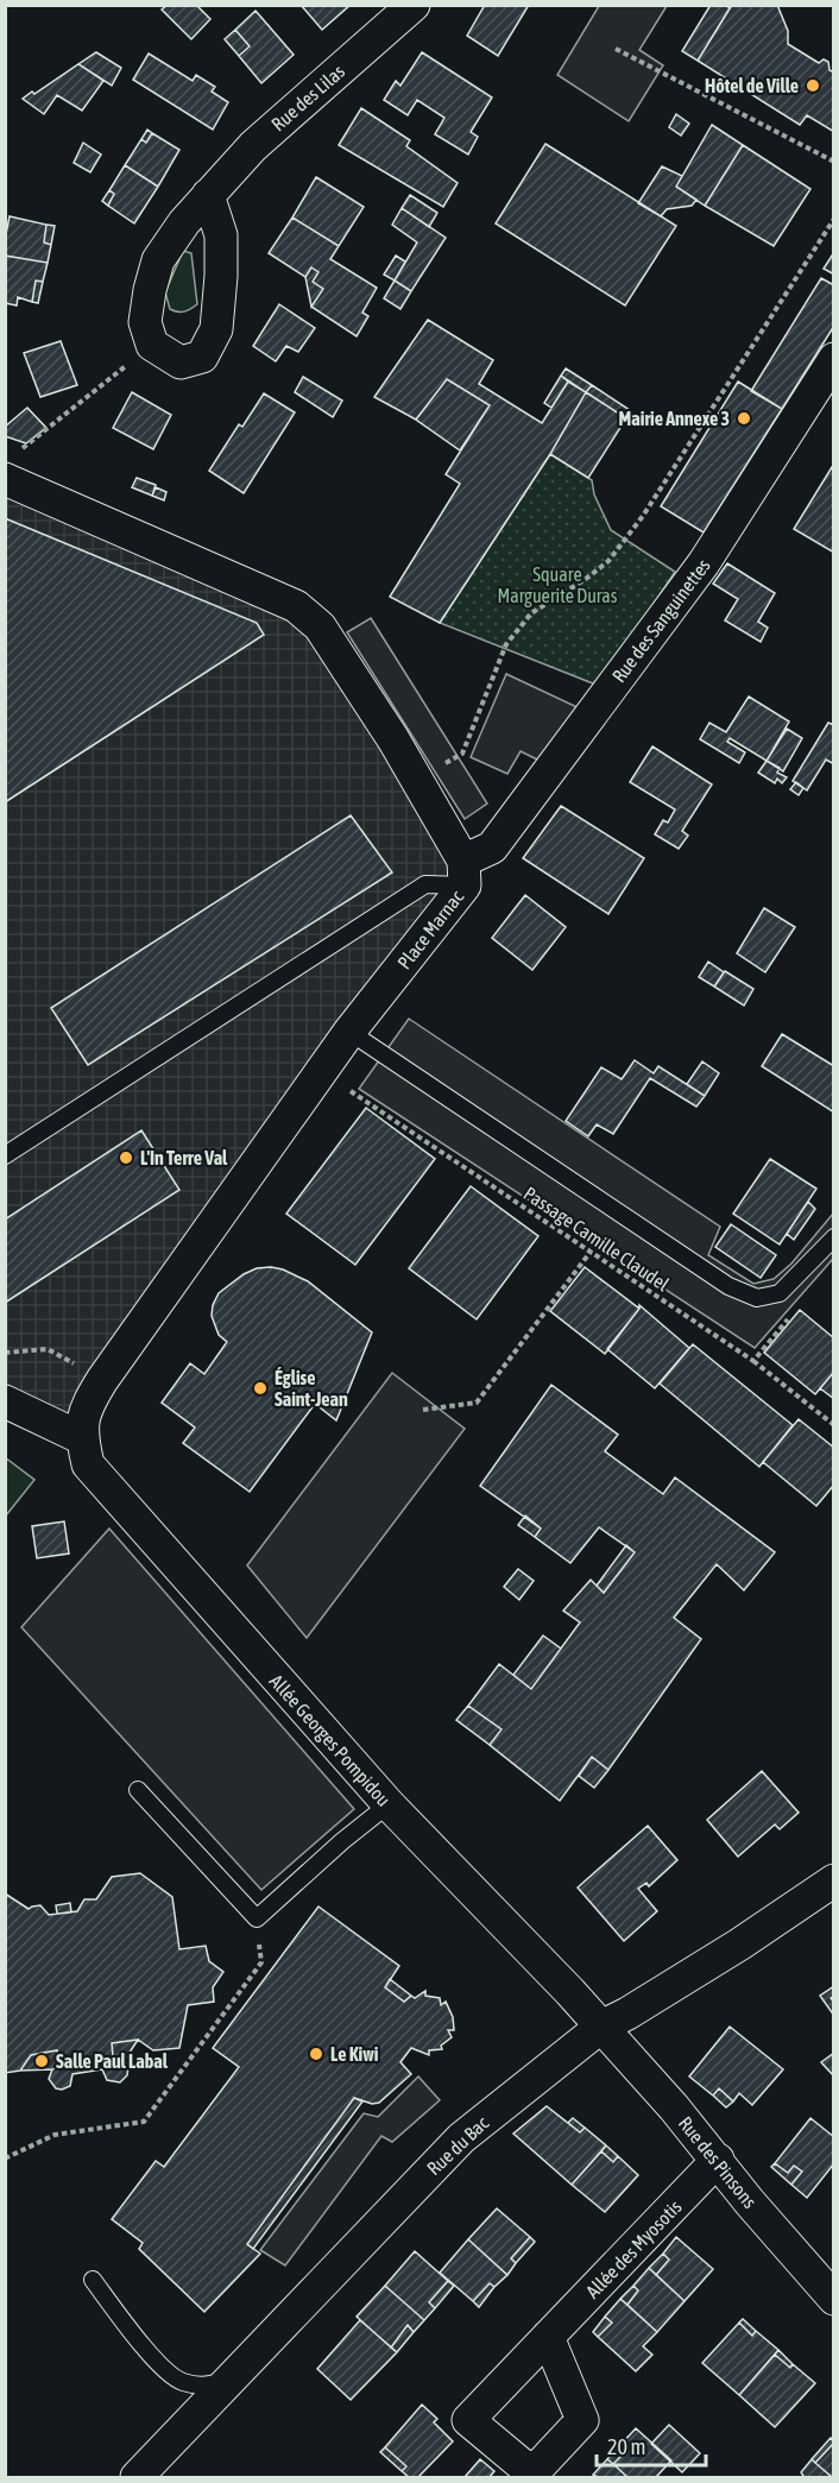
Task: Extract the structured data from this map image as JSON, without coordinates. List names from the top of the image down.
{
  "streets": {
    "street": [
      "Rue des Lilas",
      "Rue des Sanguinettes",
      "Place Marnac",
      "Allée Georges Pompidou",
      "Rue du Bac",
      "Rue des Pinsons",
      "Allée des Myosotis"
    ],
    "path": ["Passage Camille Claudel"]
  },
  "crossings": [
    ["Rue des Sanguinettes", "Place Marnac"],
    ["Place Marnac", "Passage Camille Claudel"],
    ["Place Marnac", "Allée Georges Pompidou"],
    ["Allée Georges Pompidou", "Rue du Bac"],
    ["Allée Georges Pompidou", "Rue des Pinsons"],
    ["Rue du Bac", "Rue des Pinsons"],
    ["Rue des Pinsons", "Allée des Myosotis"]
  ],
  "parks": ["Square Marguerite Duras"],
  "places": [
    "Hôtel de Ville",
    "Mairie Annexe 3",
    "L'In Terre Val",
    "Église Saint-Jean",
    "Le Kiwi",
    "Salle Paul Labal"
  ],
  "scale_bar": "20 m"
}
